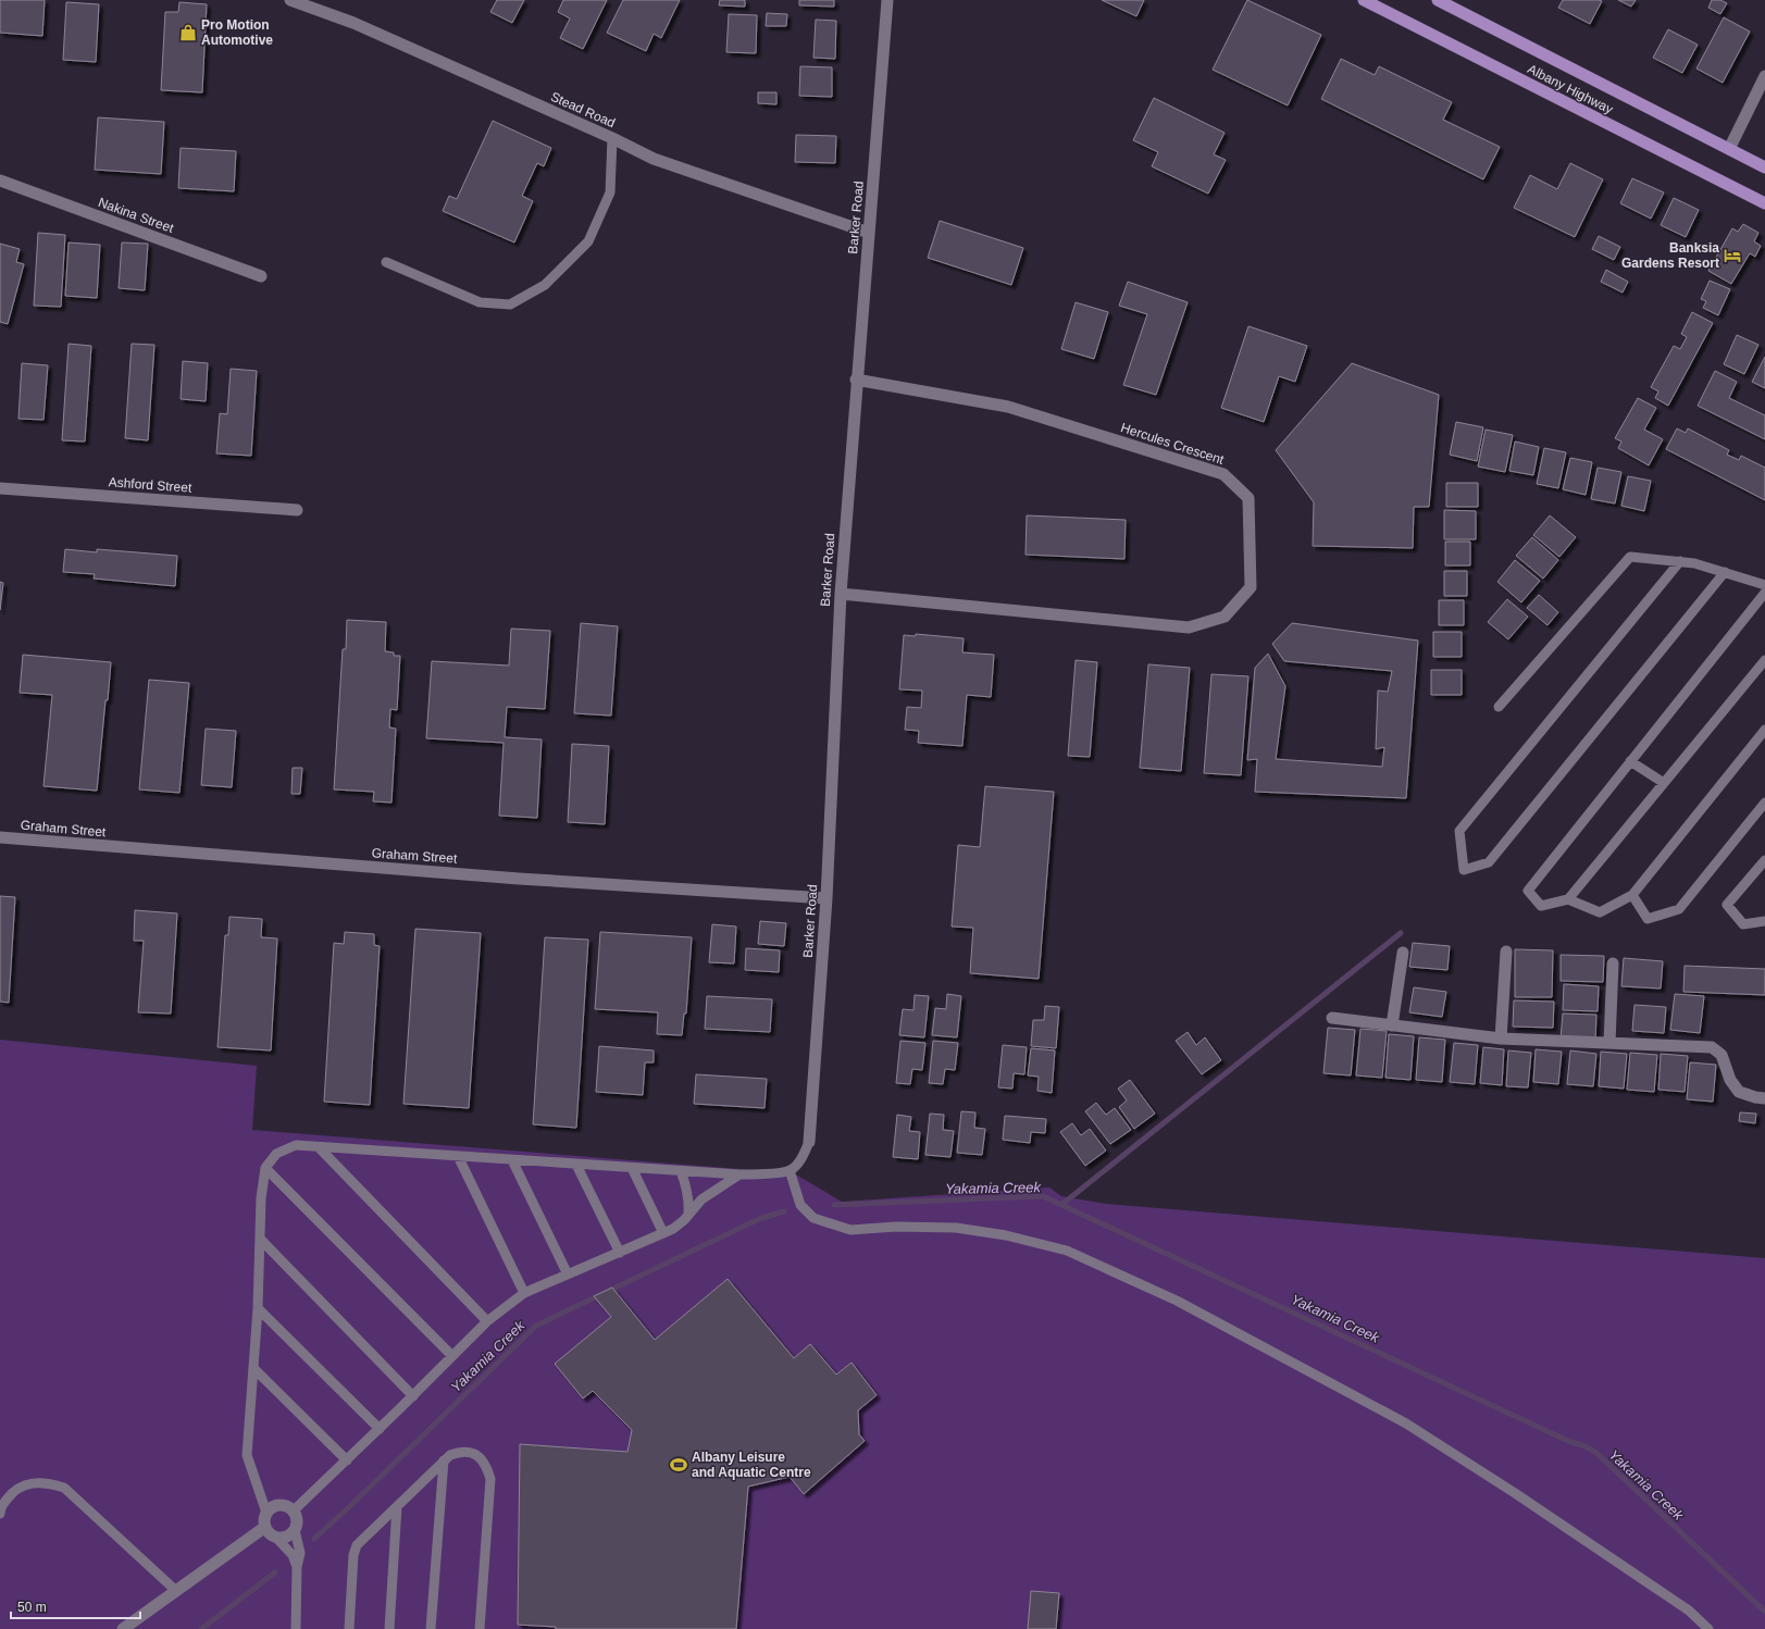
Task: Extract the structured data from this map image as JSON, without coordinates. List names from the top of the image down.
{
  "streets": {
    "highway": ["Albany Highway"],
    "street": [
      "Stead Road",
      "Nakina Street",
      "Barker Road",
      "Hercules Crescent",
      "Ashford Street",
      "Graham Street"
    ]
  },
  "crossings": [
    ["Stead Road", "Barker Road"],
    ["Barker Road", "Hercules Crescent"],
    ["Barker Road", "Graham Street"]
  ],
  "water": ["Yakamia Creek"],
  "places": {
    "shop": ["Pro Motion Automotive"],
    "hotel": ["Banksia Gardens Resort"],
    "sports": ["Albany Leisure and Aquatic Centre"]
  },
  "scale_bar": "50 m"
}
